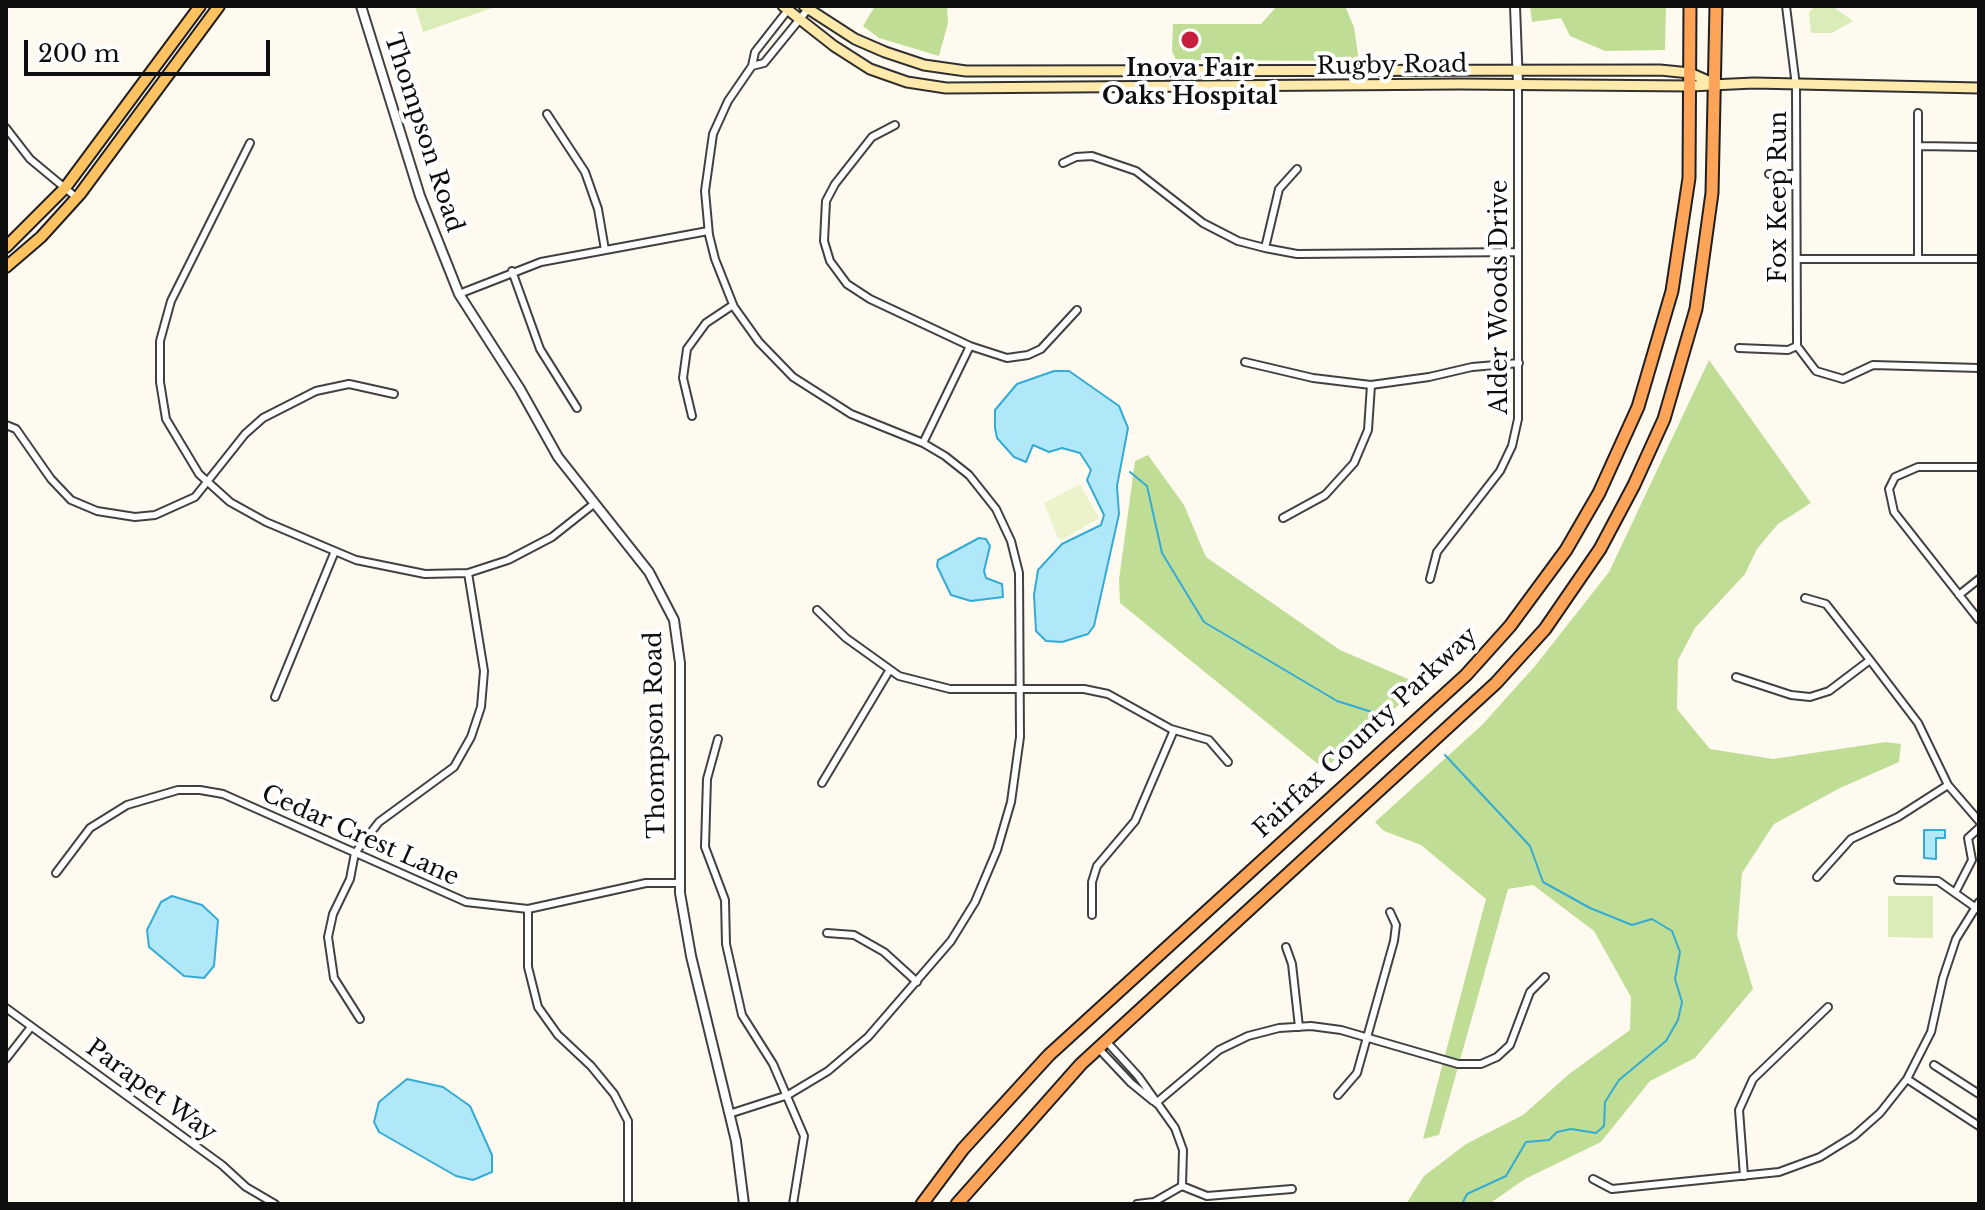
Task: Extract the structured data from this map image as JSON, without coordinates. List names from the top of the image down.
{
  "streets": {
    "highway": ["Fairfax County Parkway"],
    "main road": ["Rugby Road"],
    "street": [
      "Thompson Road",
      "Fox Keep Run",
      "Alder Woods Drive",
      "Cedar Crest Lane",
      "Parapet Way"
    ]
  },
  "crossings": [
    ["Rugby Road", "Fox Keep Run"],
    ["Rugby Road", "Alder Woods Drive"],
    ["Rugby Road", "Fairfax County Parkway"],
    ["Thompson Road", "Cedar Crest Lane"]
  ],
  "places": ["Inova Fair Oaks Hospital"],
  "scale_bar": "200 m"
}
